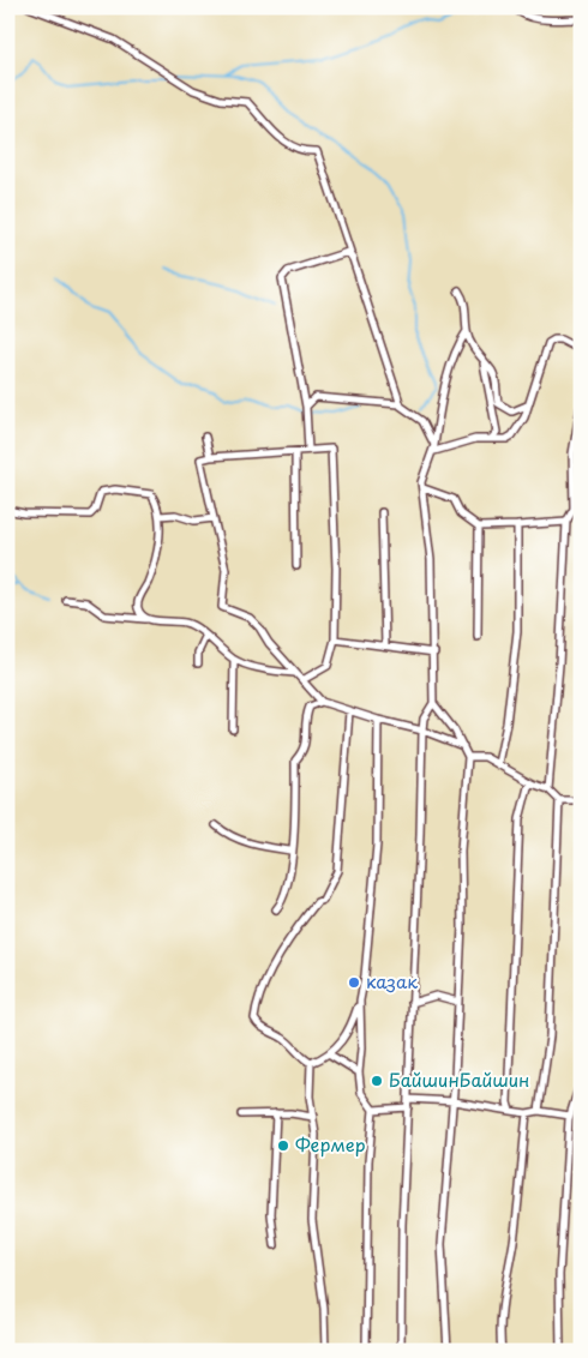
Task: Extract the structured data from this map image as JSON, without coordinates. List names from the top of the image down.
{
  "places": ["казак", "БайшинБайшин", "Фермер"]
}
